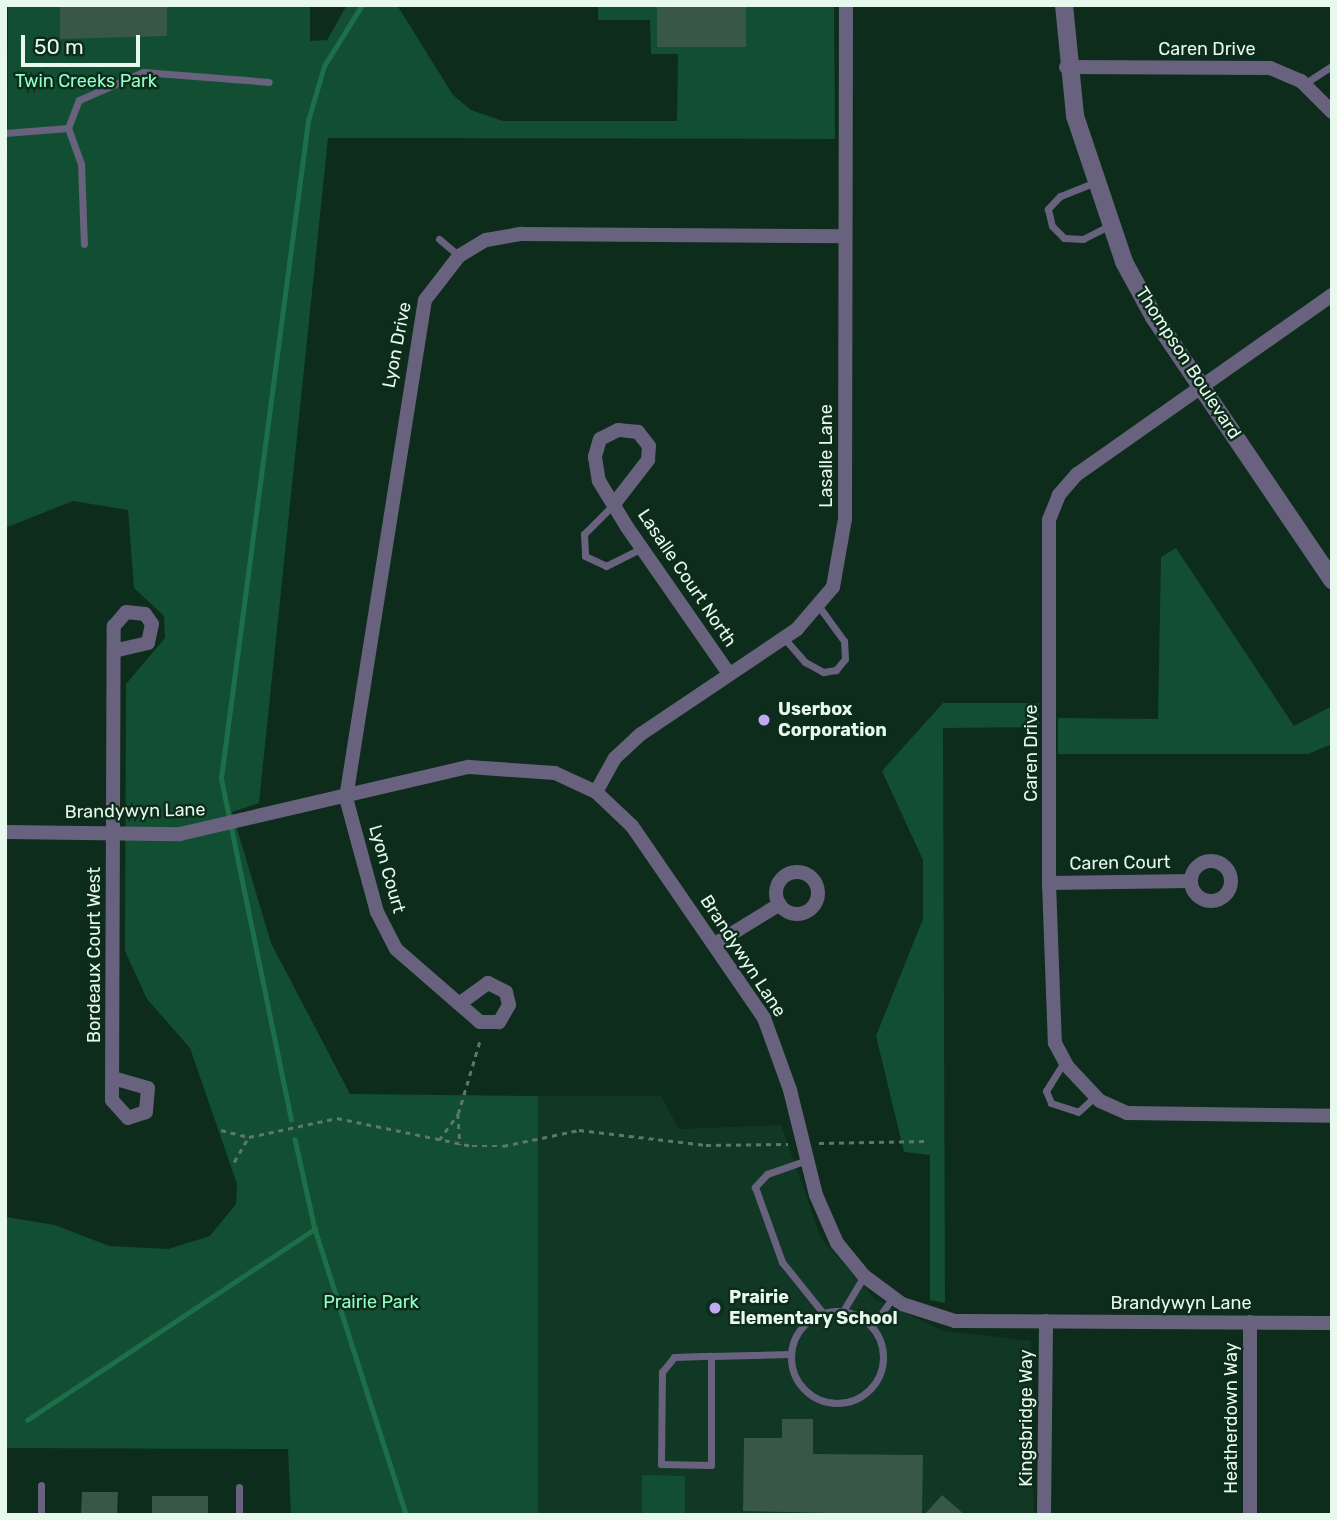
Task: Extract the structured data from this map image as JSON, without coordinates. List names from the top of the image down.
{
  "streets": {
    "street": [
      "Caren Drive",
      "Lyon Drive",
      "Thompson Boulevard",
      "Lasalle Lane",
      "Lasalle Court North",
      "Brandywyn Lane",
      "Caren Court",
      "Lyon Court",
      "Bordeaux Court West",
      "Kingsbridge Way",
      "Heatherdown Way"
    ]
  },
  "crossings": [
    ["Caren Drive", "Thompson Boulevard"],
    ["Caren Drive", "Caren Court"],
    ["Lyon Drive", "Lasalle Lane"],
    ["Lyon Drive", "Brandywyn Lane"],
    ["Lyon Drive", "Lyon Court"],
    ["Lasalle Lane", "Lasalle Court North"],
    ["Lasalle Lane", "Brandywyn Lane"],
    ["Brandywyn Lane", "Lyon Court"],
    ["Brandywyn Lane", "Bordeaux Court West"],
    ["Brandywyn Lane", "Kingsbridge Way"],
    ["Brandywyn Lane", "Heatherdown Way"]
  ],
  "parks": ["Twin Creeks Park", "Prairie Park"],
  "places": ["Userbox Corporation", "Prairie Elementary School"],
  "scale_bar": "50 m"
}
